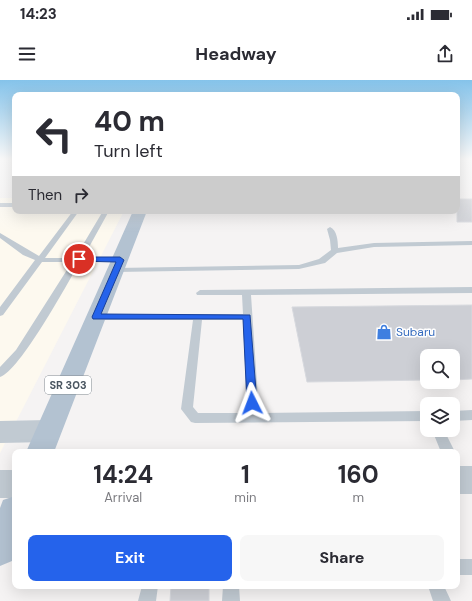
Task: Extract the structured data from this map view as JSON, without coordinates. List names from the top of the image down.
{
  "streets": {
    "main road": ["SR 303"]
  },
  "places": {
    "shop": ["Subaru"]
  },
  "page": {
    "status": "14:23",
    "header": "Headway",
    "turn": ["40 m", "Turn left"],
    "then": "Then",
    "eta": [
      "14:24",
      "Arrival",
      "1",
      "min",
      "160",
      "m"
    ],
    "buttons": ["Exit", "Share"]
  }
}
